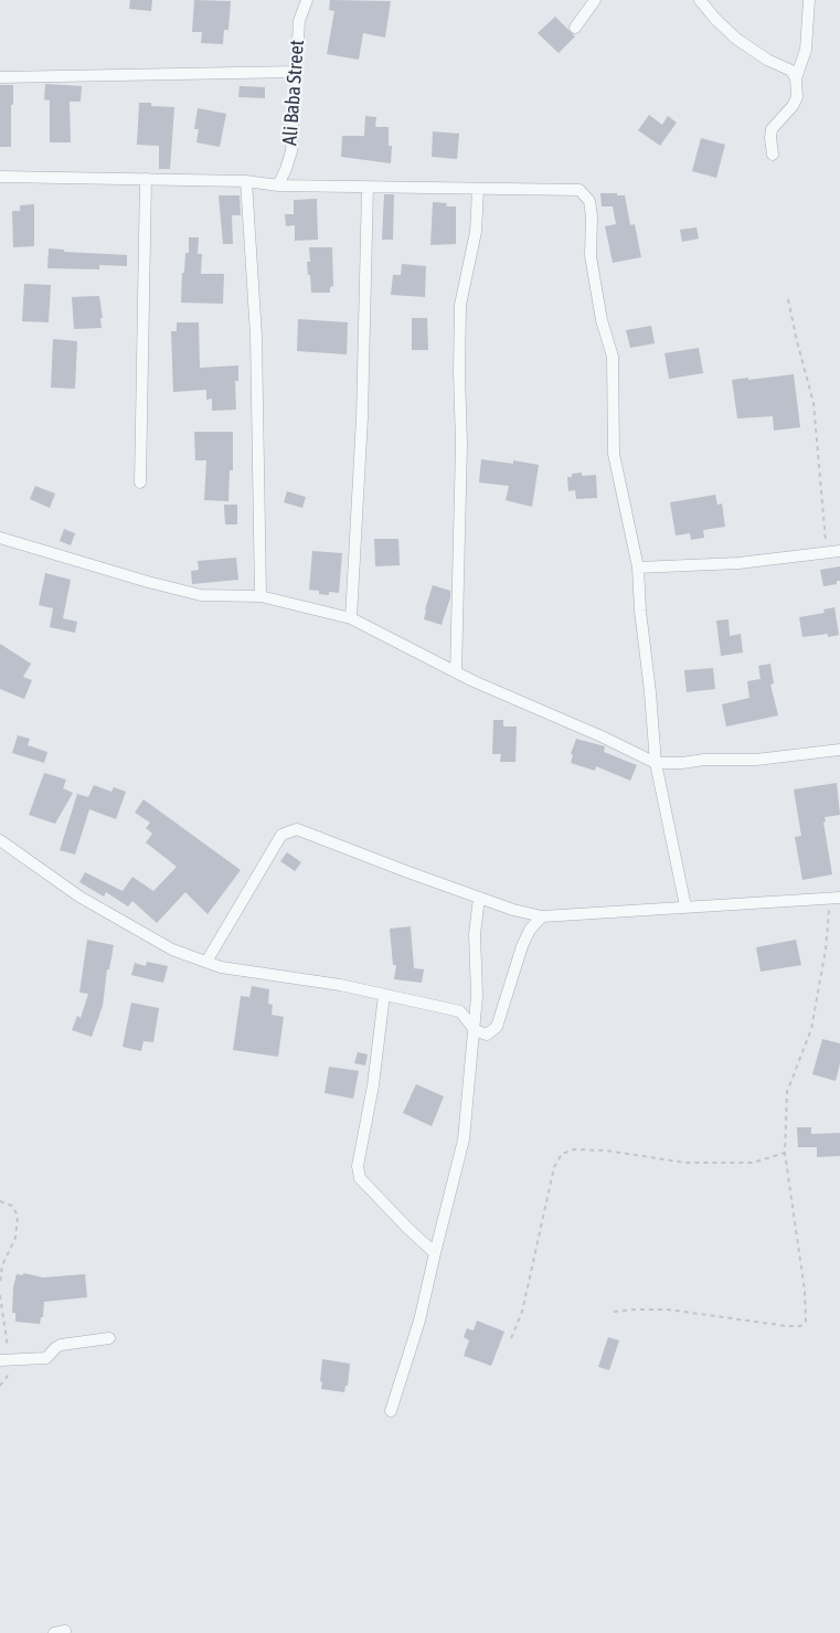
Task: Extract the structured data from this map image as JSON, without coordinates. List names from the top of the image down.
{
  "streets": {
    "street": ["Ali Baba Street"]
  }
}
